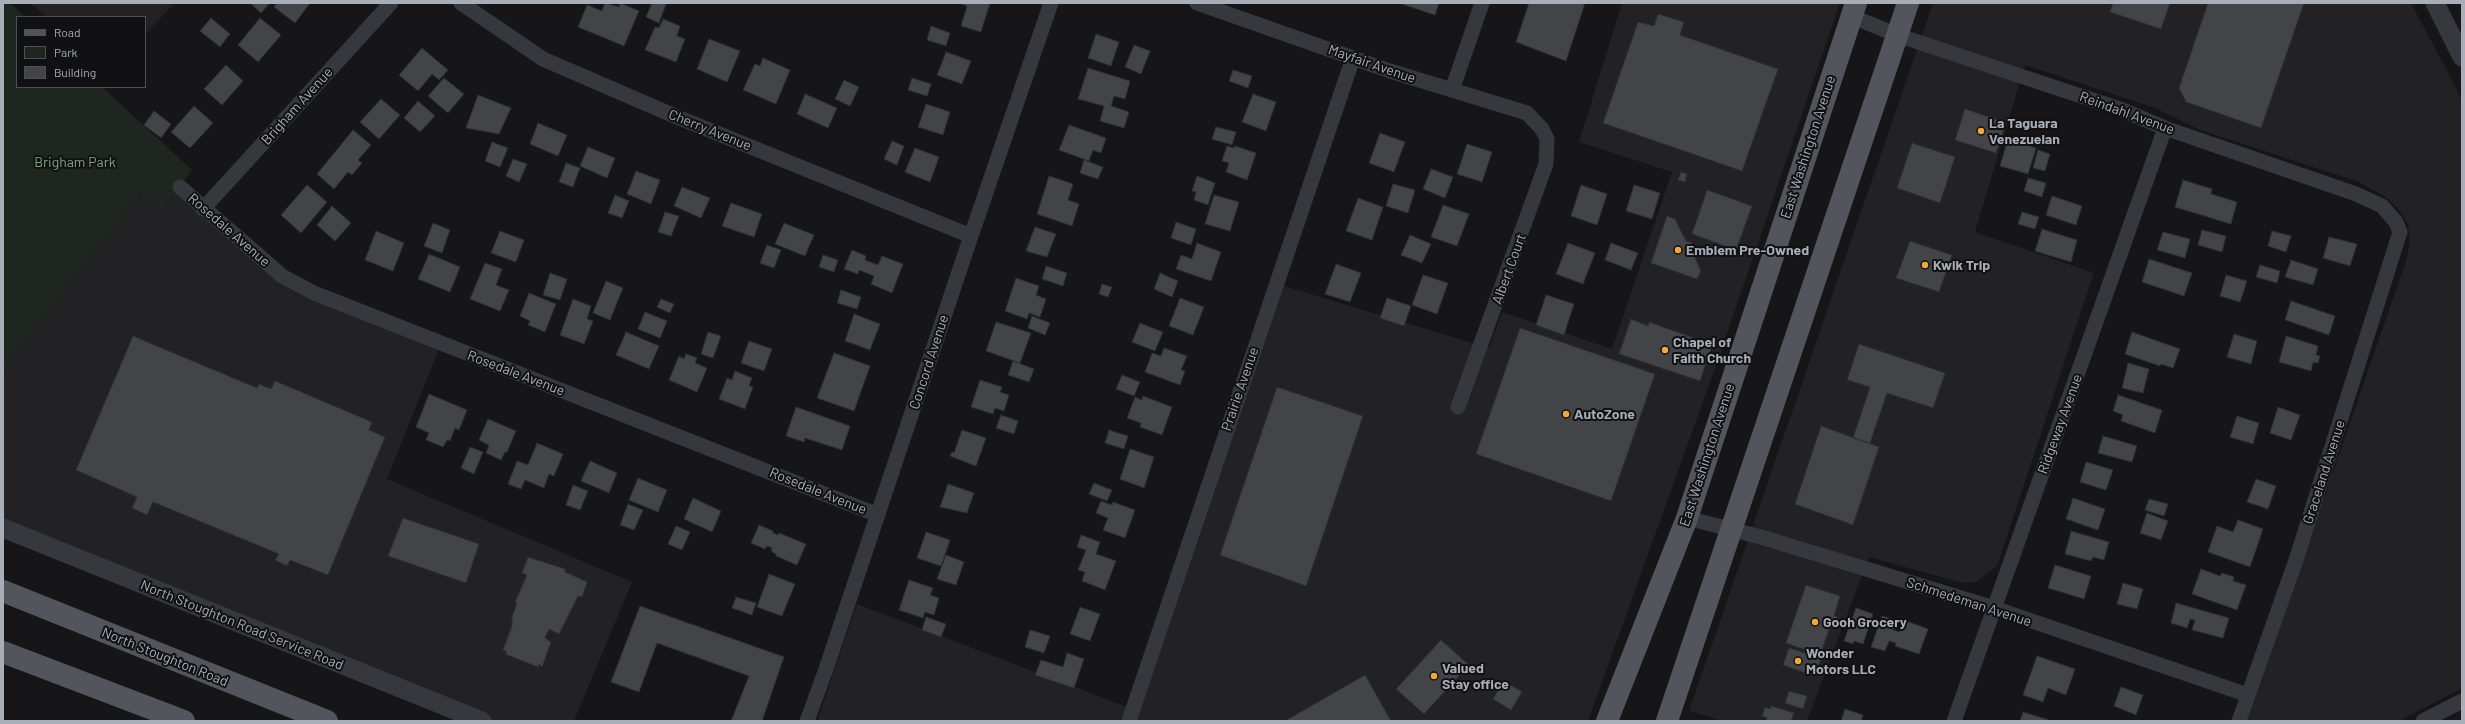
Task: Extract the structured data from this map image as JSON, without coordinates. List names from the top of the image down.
{
  "streets": {
    "main road": ["East Washington Avenue", "North Stoughton Road"],
    "street": [
      "Mayfair Avenue",
      "Brigham Avenue",
      "Reindahl Avenue",
      "Cherry Avenue",
      "Rosedale Avenue",
      "Albert Court",
      "Concord Avenue",
      "Prairie Avenue",
      "Ridgeway Avenue",
      "Graceland Avenue",
      "Schmedeman Avenue",
      "North Stoughton Road Service Road"
    ]
  },
  "crossings": [
    ["Mayfair Avenue", "Albert Court"],
    ["Mayfair Avenue", "Prairie Avenue"],
    ["Brigham Avenue", "Rosedale Avenue"],
    ["Reindahl Avenue", "East Washington Avenue"],
    ["Reindahl Avenue", "Ridgeway Avenue"],
    ["Reindahl Avenue", "Graceland Avenue"],
    ["Cherry Avenue", "Concord Avenue"],
    ["East Washington Avenue", "Schmedeman Avenue"],
    ["Rosedale Avenue", "Concord Avenue"],
    ["Ridgeway Avenue", "Schmedeman Avenue"],
    ["Graceland Avenue", "Schmedeman Avenue"]
  ],
  "parks": ["Brigham Park"],
  "places": [
    "La Taguara Venezuelan",
    "Emblem Pre-Owned",
    "Kwik Trip",
    "Chapel of Faith Church",
    "AutoZone",
    "Gooh Grocery",
    "Wonder Motors LLC",
    "Valued Stay office"
  ],
  "legend": ["Road", "Park", "Building"]
}
